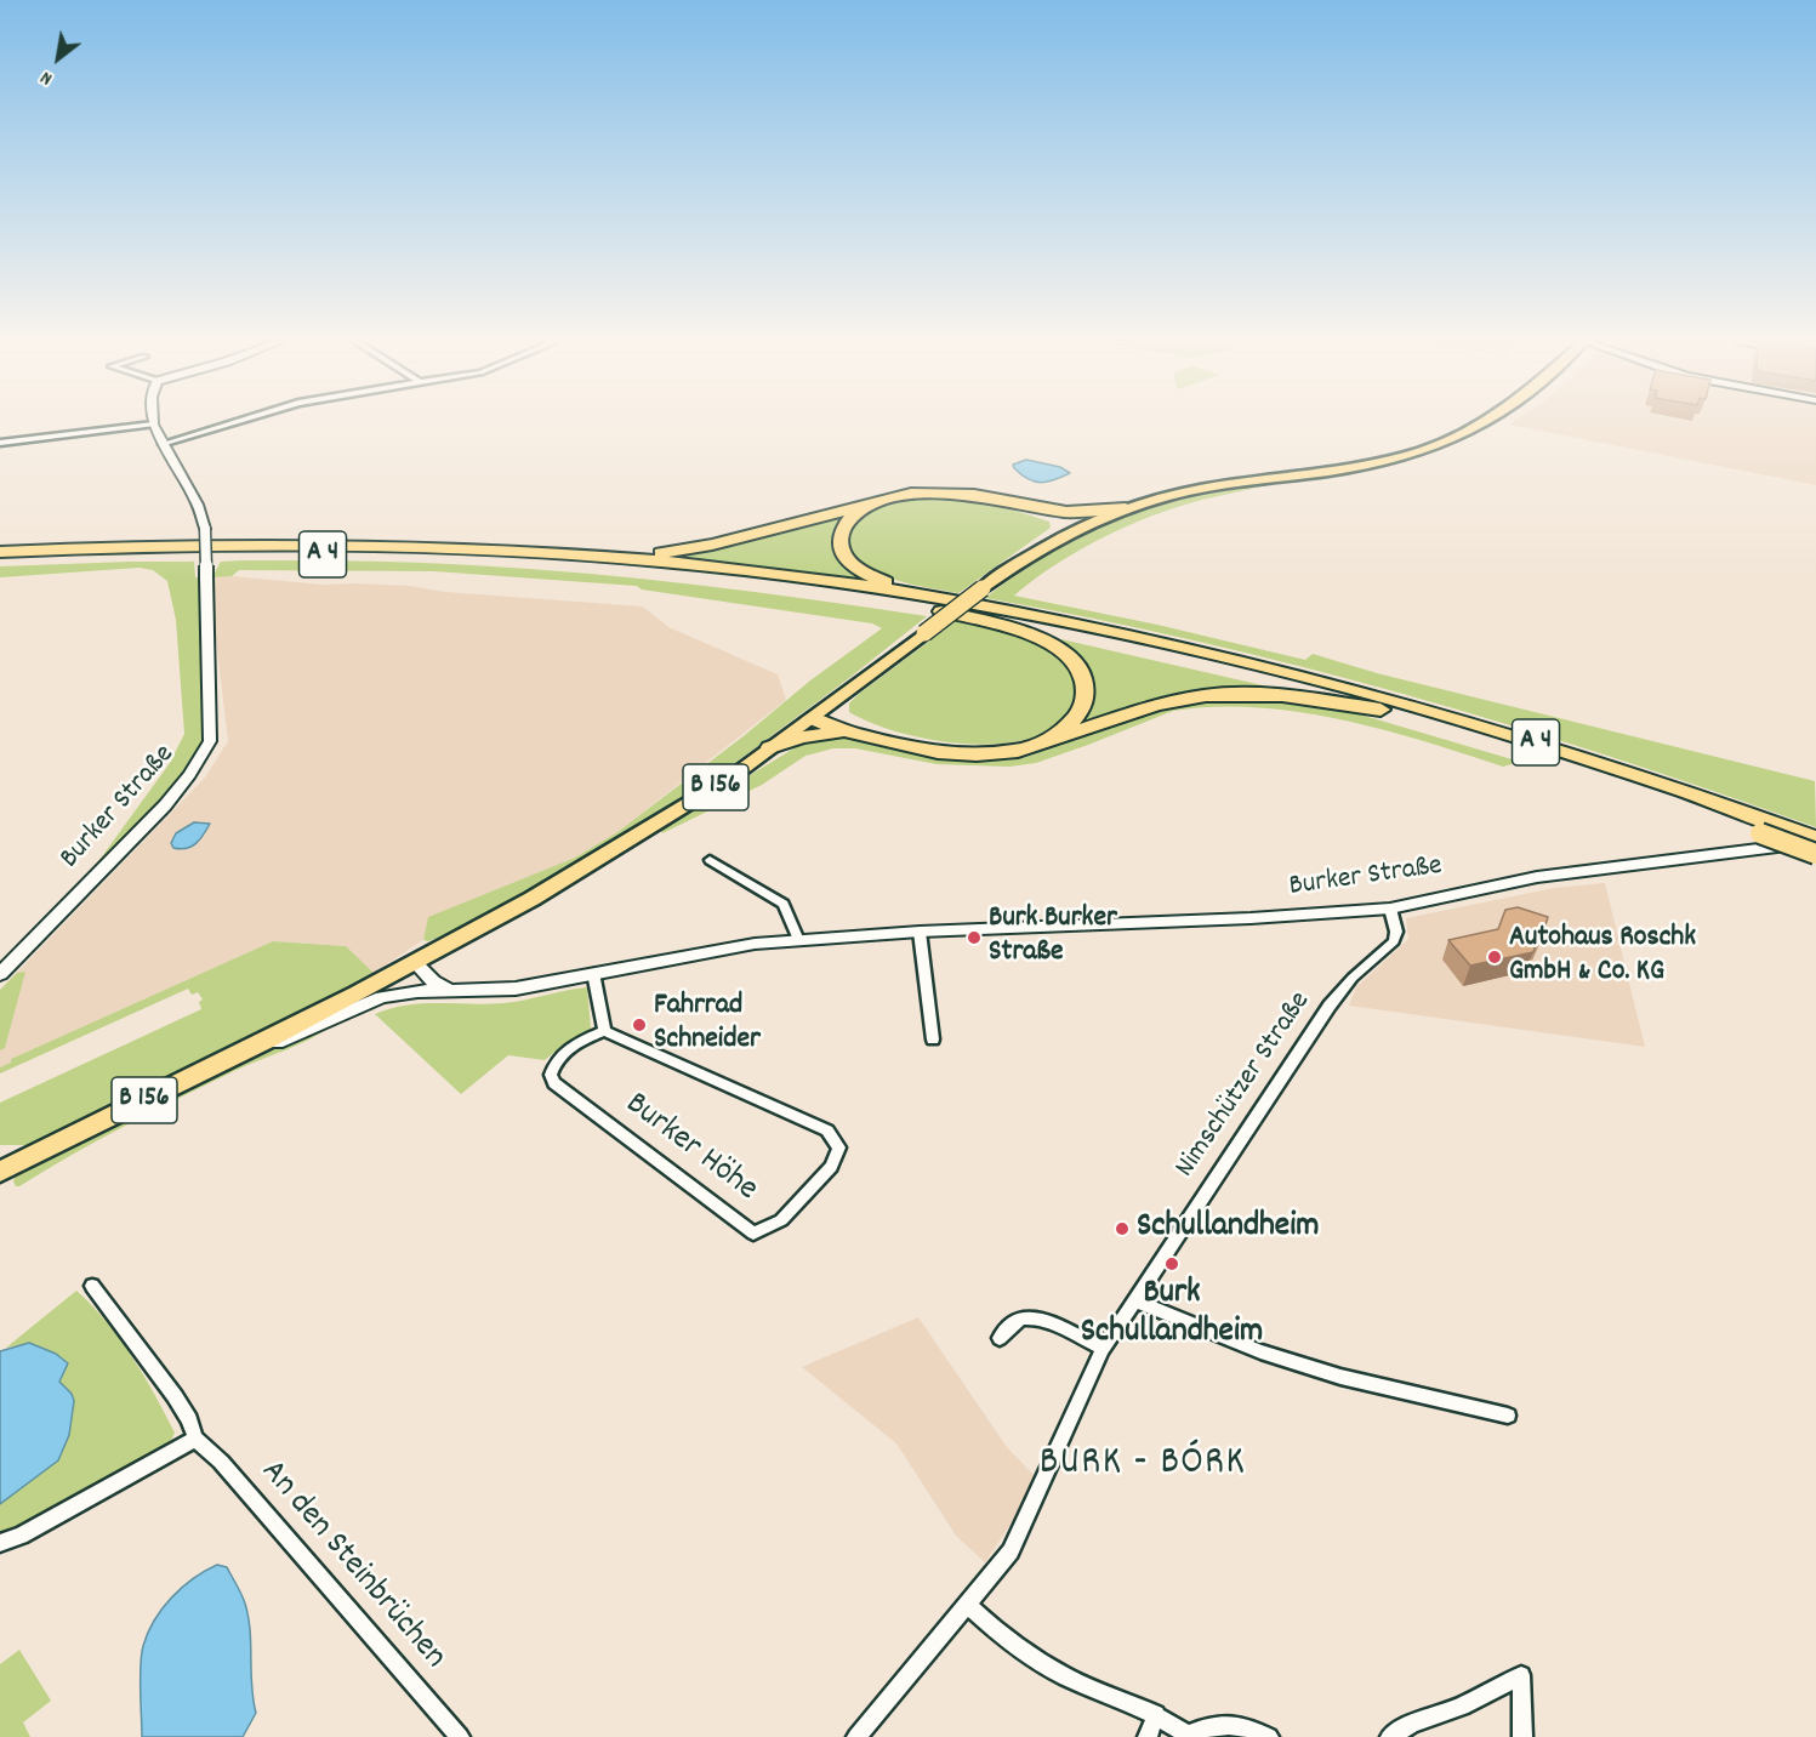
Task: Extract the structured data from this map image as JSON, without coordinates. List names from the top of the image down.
{
  "streets": {
    "highway": ["A 4"],
    "main road": ["B 156"],
    "street": [
      "Burker Straße",
      "Nimschützer Straße",
      "Burker Höhe",
      "An den Steinbrüchen"
    ]
  },
  "crossings": [
    ["A 4", "B 156"],
    ["A 4", "Burker Straße"],
    ["B 156", "Burker Straße"],
    ["Burker Straße", "Nimschützer Straße"]
  ],
  "districts": ["BURK - BÓRK"],
  "places": [
    "Burk Burker Straße",
    "Autohaus Roschk GmbH & Co. KG",
    "Fahrrad Schneider",
    "Schullandheim",
    "Burk Schullandheim"
  ],
  "north": "bottom left"
}
